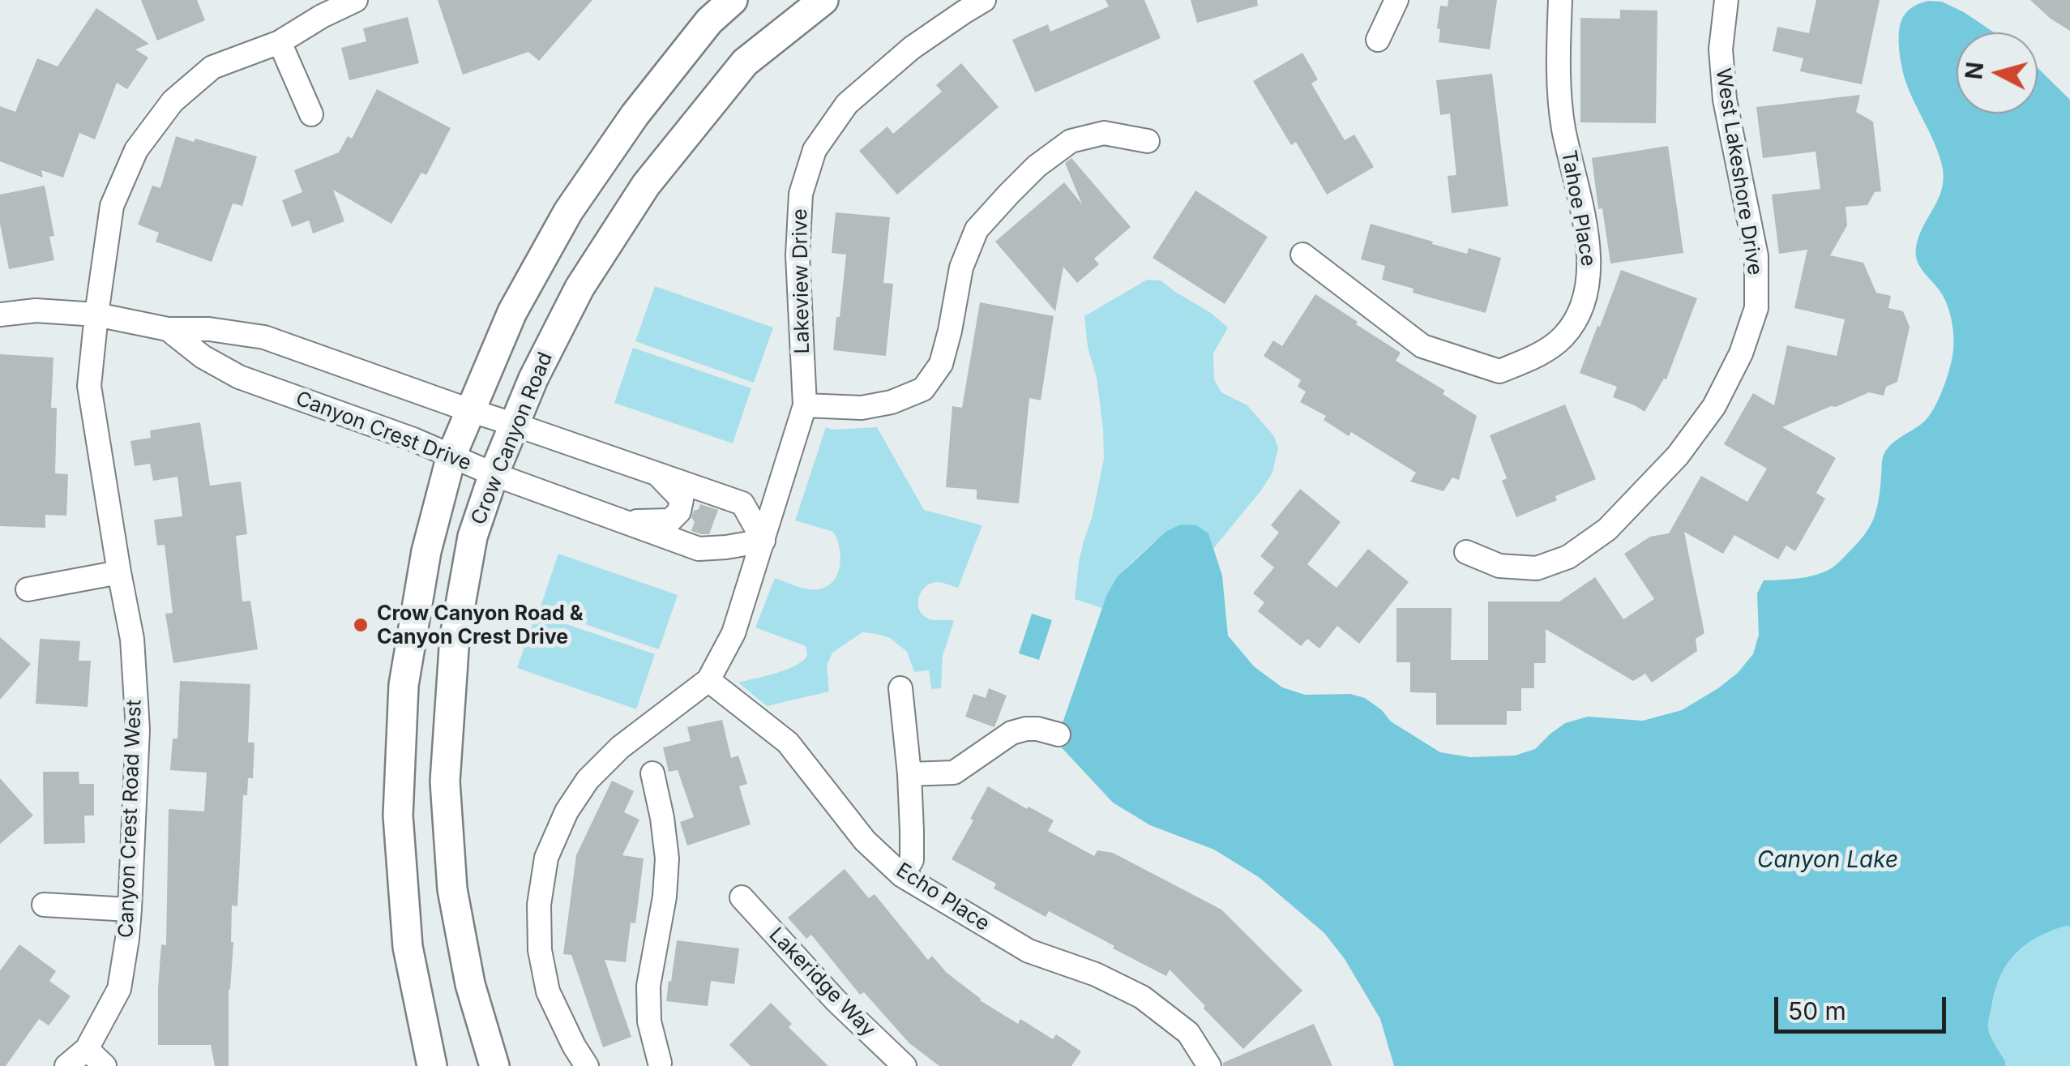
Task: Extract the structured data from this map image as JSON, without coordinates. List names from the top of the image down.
{
  "streets": {
    "main road": ["Crow Canyon Road"],
    "street": [
      "West Lakeshore Drive",
      "Tahoe Place",
      "Lakeview Drive",
      "Canyon Crest Drive",
      "Canyon Crest Road West",
      "Echo Place",
      "Lakeridge Way"
    ]
  },
  "crossings": [
    ["Lakeview Drive", "Canyon Crest Drive"],
    ["Lakeview Drive", "Echo Place"],
    ["Canyon Crest Drive", "Crow Canyon Road"],
    ["Canyon Crest Drive", "Canyon Crest Road West"]
  ],
  "water": ["Canyon Lake"],
  "places": ["Crow Canyon Road & Canyon Crest Drive"],
  "scale_bar": "50 m",
  "north": "left"
}
